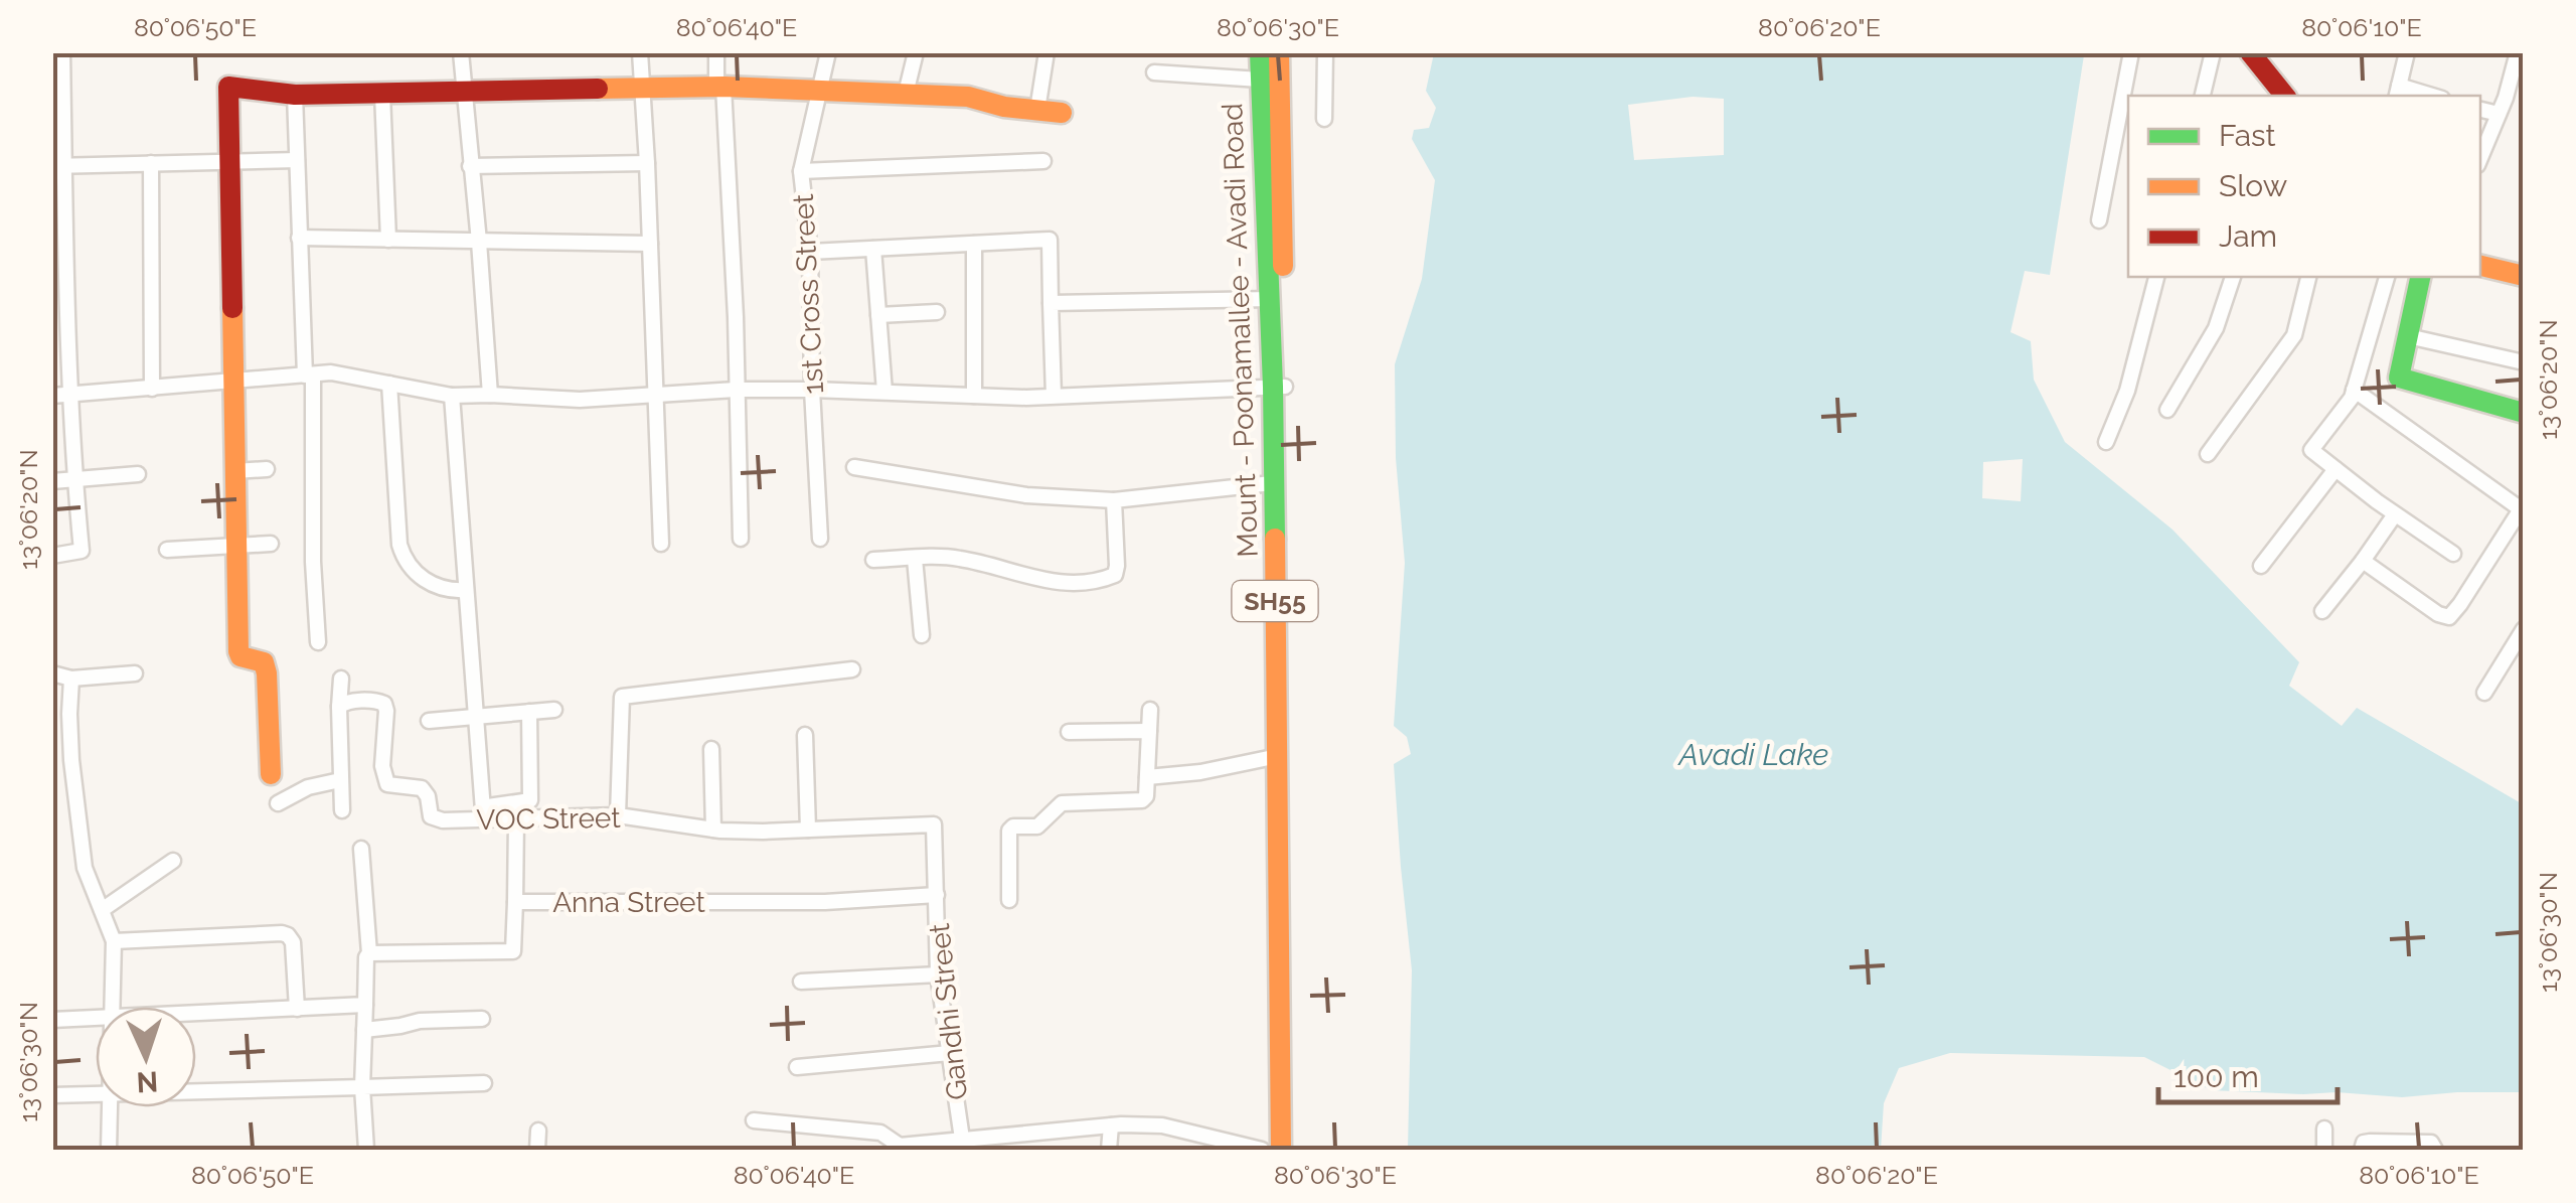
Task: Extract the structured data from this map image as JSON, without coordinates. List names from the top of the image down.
{
  "streets": {
    "main road": ["Mount - Poonamallee - Avadi Road", "SH55"],
    "street": [
      "1st Cross Street",
      "VOC Street",
      "Anna Street",
      "Gandhi Street"
    ]
  },
  "crossings": [
    ["VOC Street", "Gandhi Street"],
    ["Anna Street", "Gandhi Street"]
  ],
  "water": ["Avadi Lake"],
  "legend": ["Fast", "Slow", "Jam"],
  "scale_bar": "100 m",
  "north": "bottom",
  "coordinates": [
    "80°06'50\"E",
    "80°06'40\"E",
    "80°06'30\"E",
    "80°06'20\"E",
    "80°06'10\"E",
    "13°06'20\"N",
    "13°06'30\"N"
  ]
}
